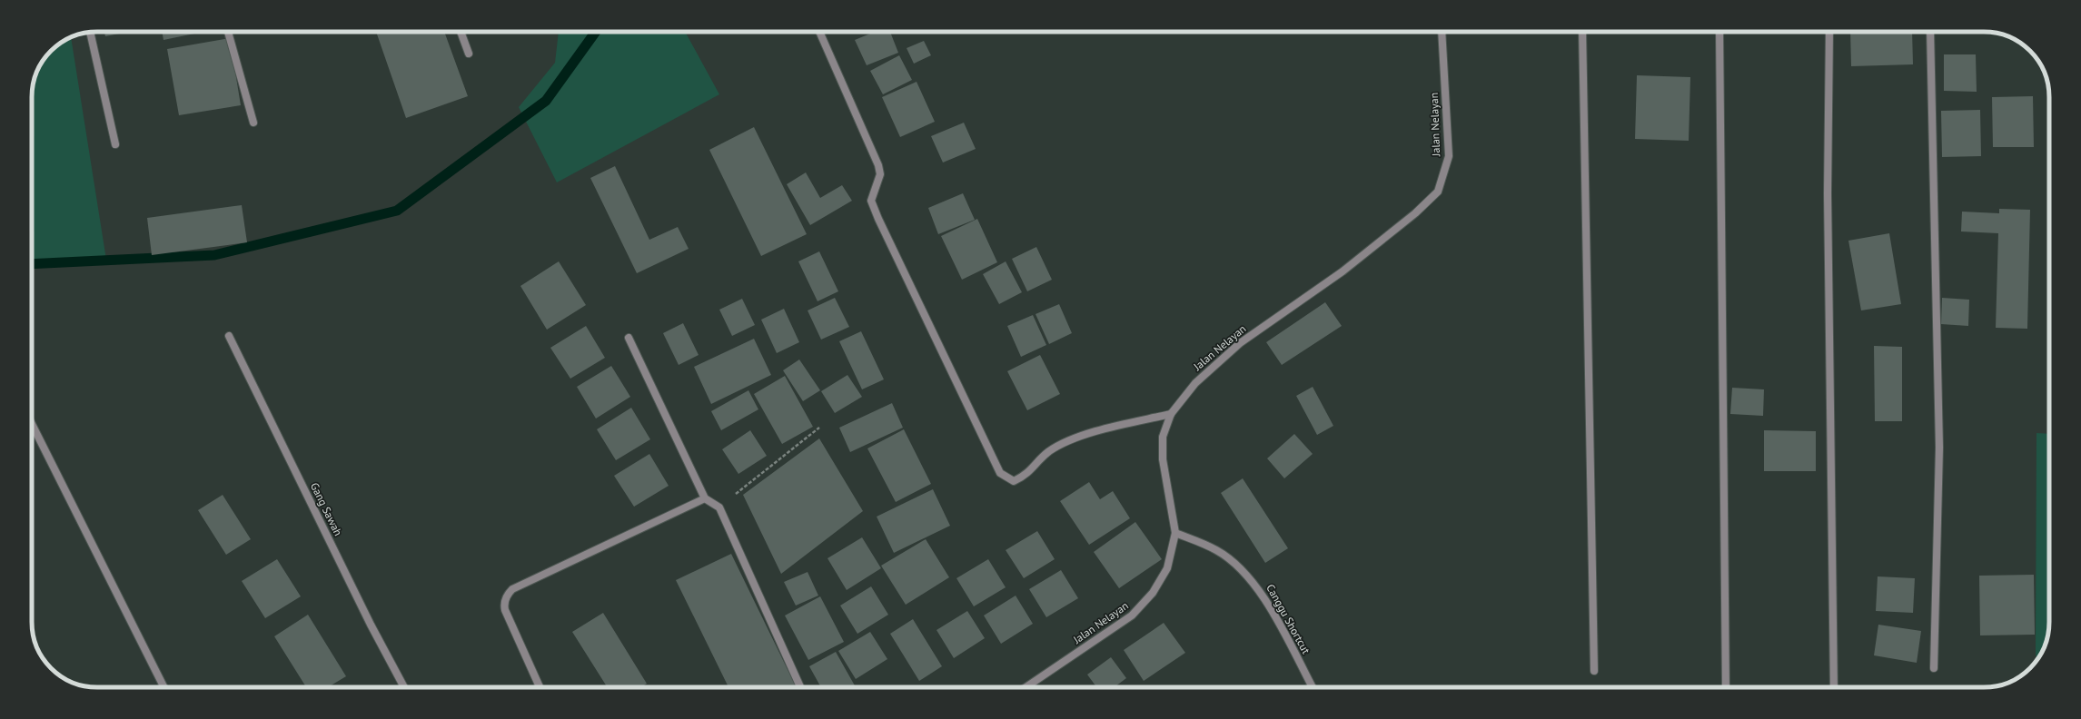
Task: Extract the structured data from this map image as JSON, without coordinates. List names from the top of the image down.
{
  "streets": {
    "street": ["Jalan Nelayan", "Gang Sawah", "Canggu Shortcut"]
  },
  "crossings": [
    ["Jalan Nelayan", "Canggu Shortcut"]
  ]
}
